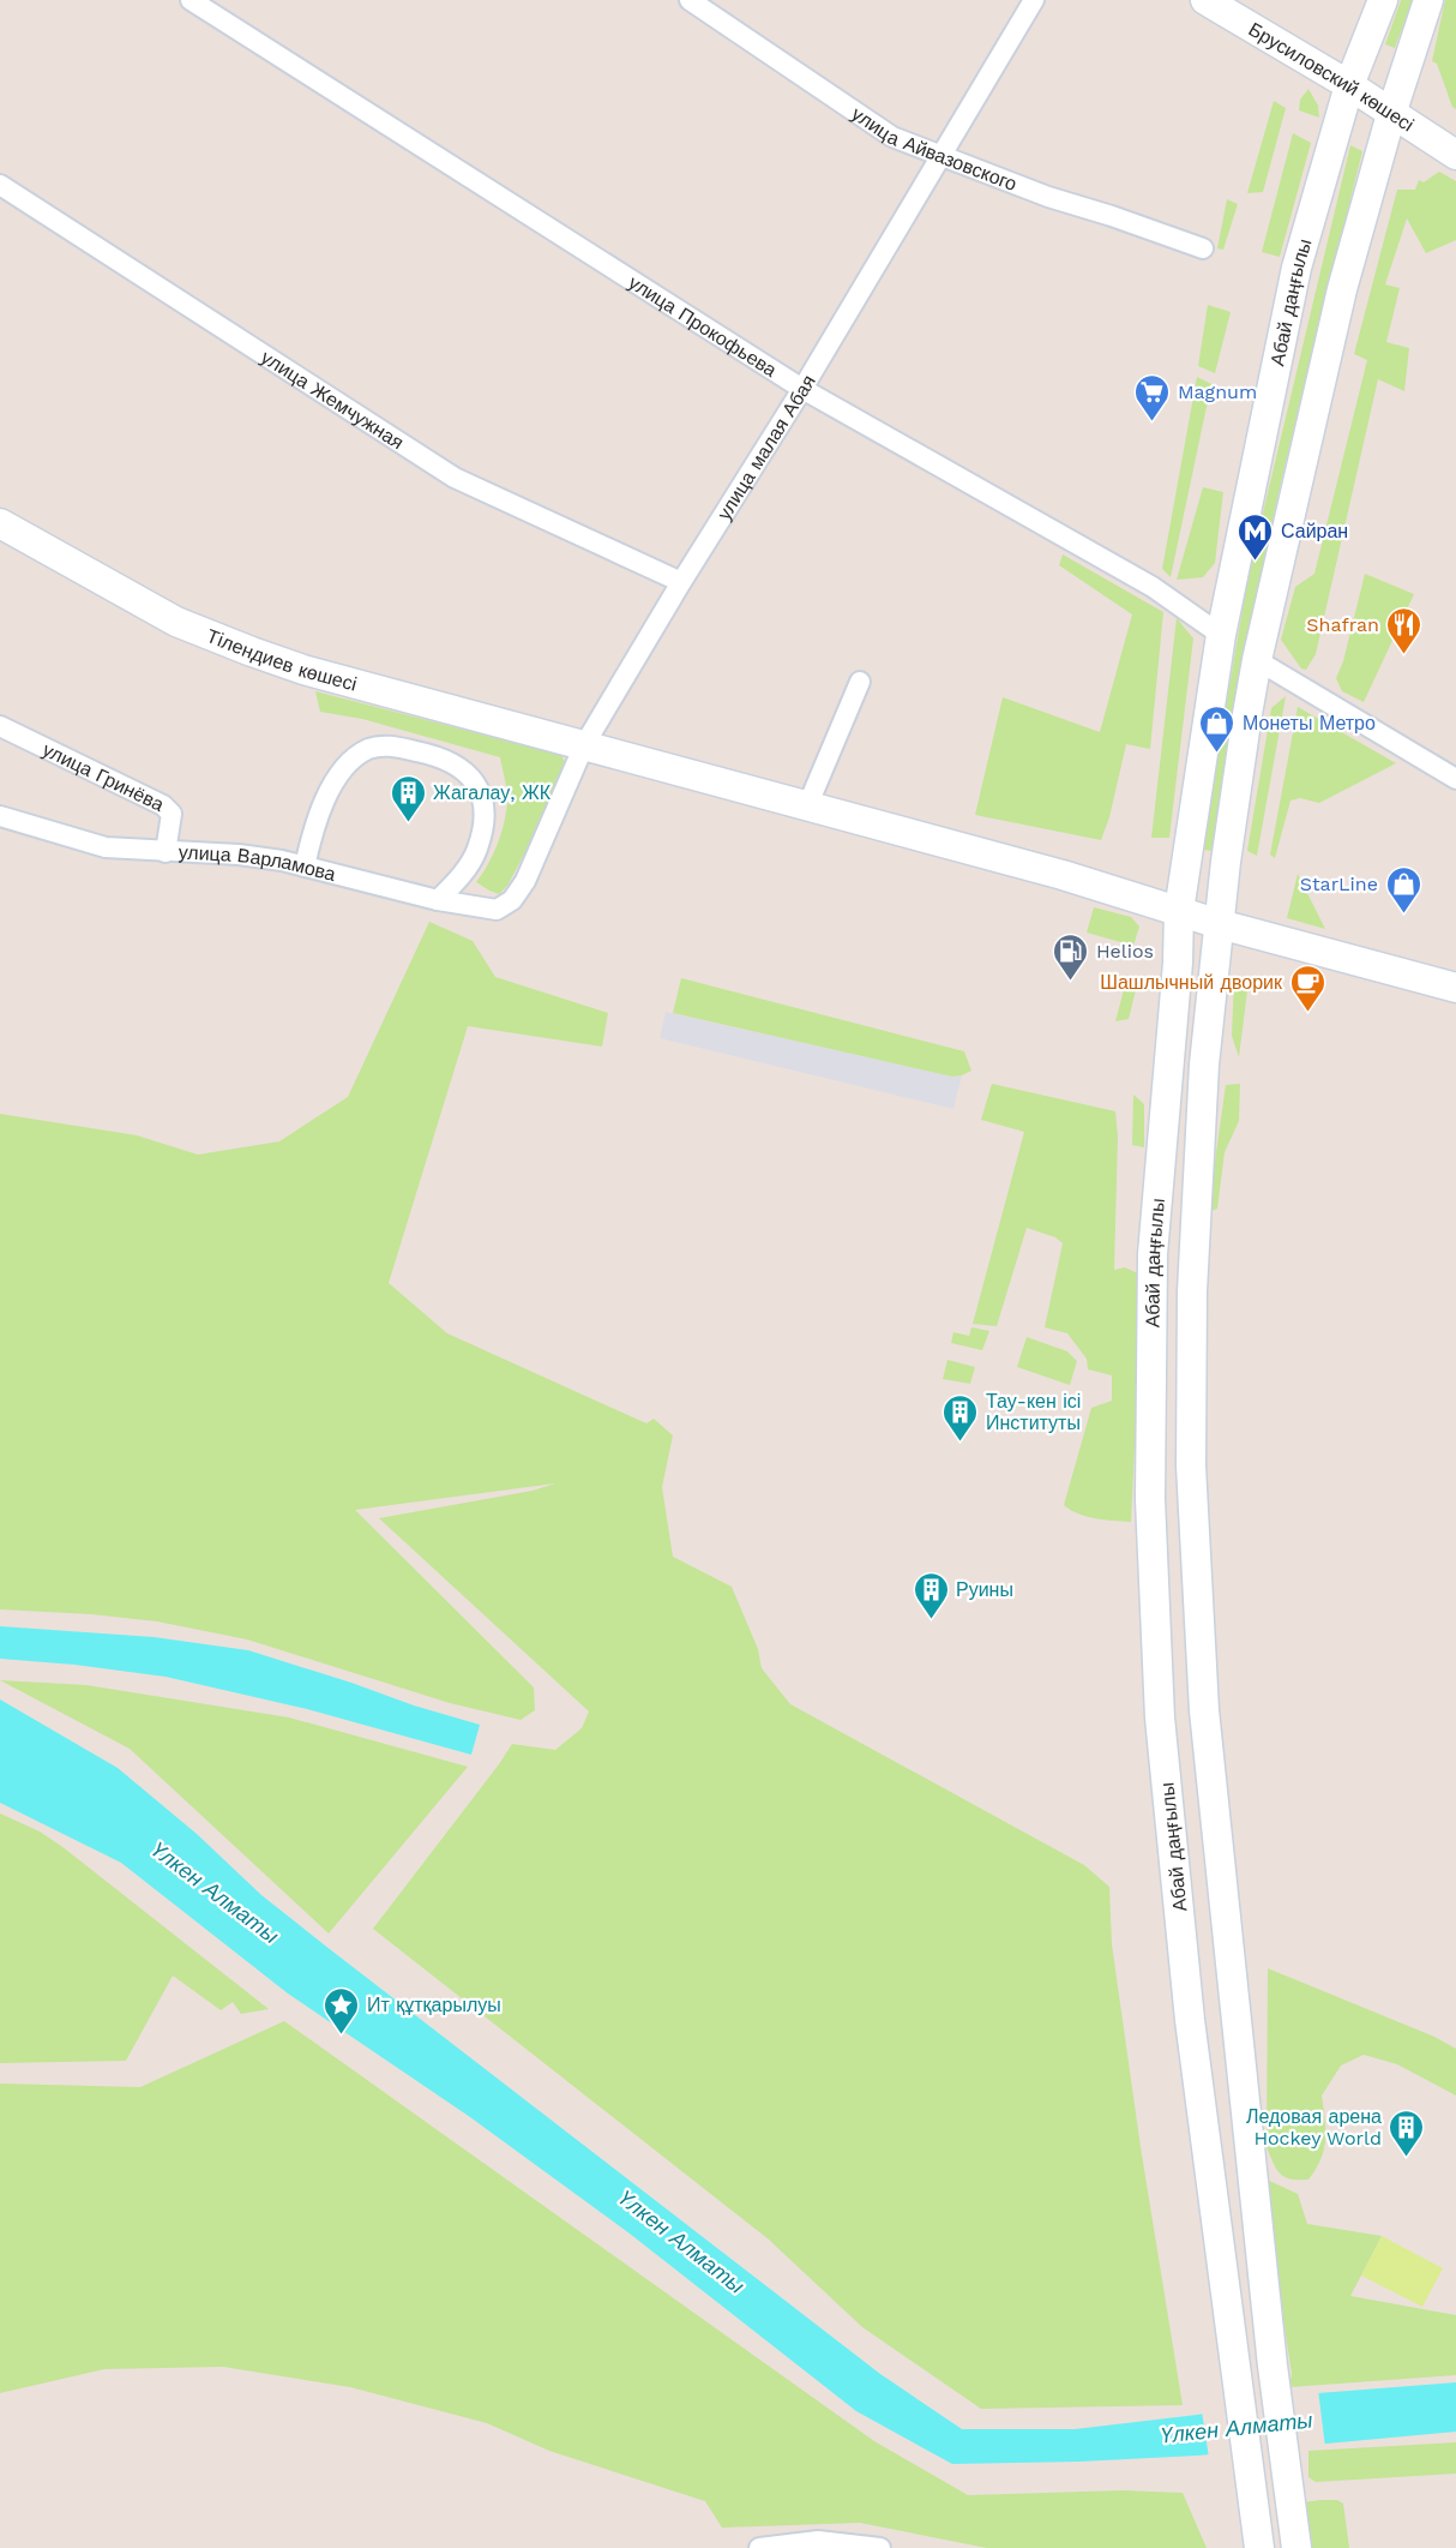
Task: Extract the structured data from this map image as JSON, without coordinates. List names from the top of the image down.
{
  "streets": {
    "main road": ["Брусиловский көшесі", "Абай даңғылы", "Тілендиев көшесі"],
    "street": [
      "улица Айвазовского",
      "улица Прокофьева",
      "улица Жемчужная",
      "улица малая Абая",
      "улица Гринёва",
      "улица Варламова"
    ]
  },
  "crossings": [
    ["Брусиловский көшесі", "Абай даңғылы"],
    ["улица Айвазовского", "улица малая Абая"],
    ["Абай даңғылы", "улица Прокофьева"],
    ["Абай даңғылы", "Тілендиев көшесі"],
    ["улица Прокофьева", "улица малая Абая"],
    ["улица Жемчужная", "улица малая Абая"],
    ["улица малая Абая", "Тілендиев көшесі"],
    ["улица малая Абая", "улица Варламова"],
    ["улица Гринёва", "улица Варламова"]
  ],
  "water": ["Үлкен Алматы"],
  "places": {
    "supermarket": ["Magnum"],
    "metro station": ["Сайран"],
    "restaurant": ["Shafran"],
    "shop": ["Монеты Метро", "StarLine"],
    "building": [
      "Жагалау, ЖК",
      "Тау-кен ісі Институты",
      "Руины",
      "Ледовая арена Hockey World"
    ],
    "fuel station": ["Helios"],
    "cafe": ["Шашлычный дворик"],
    "place": ["Ит құтқарылуы"]
  }
}
